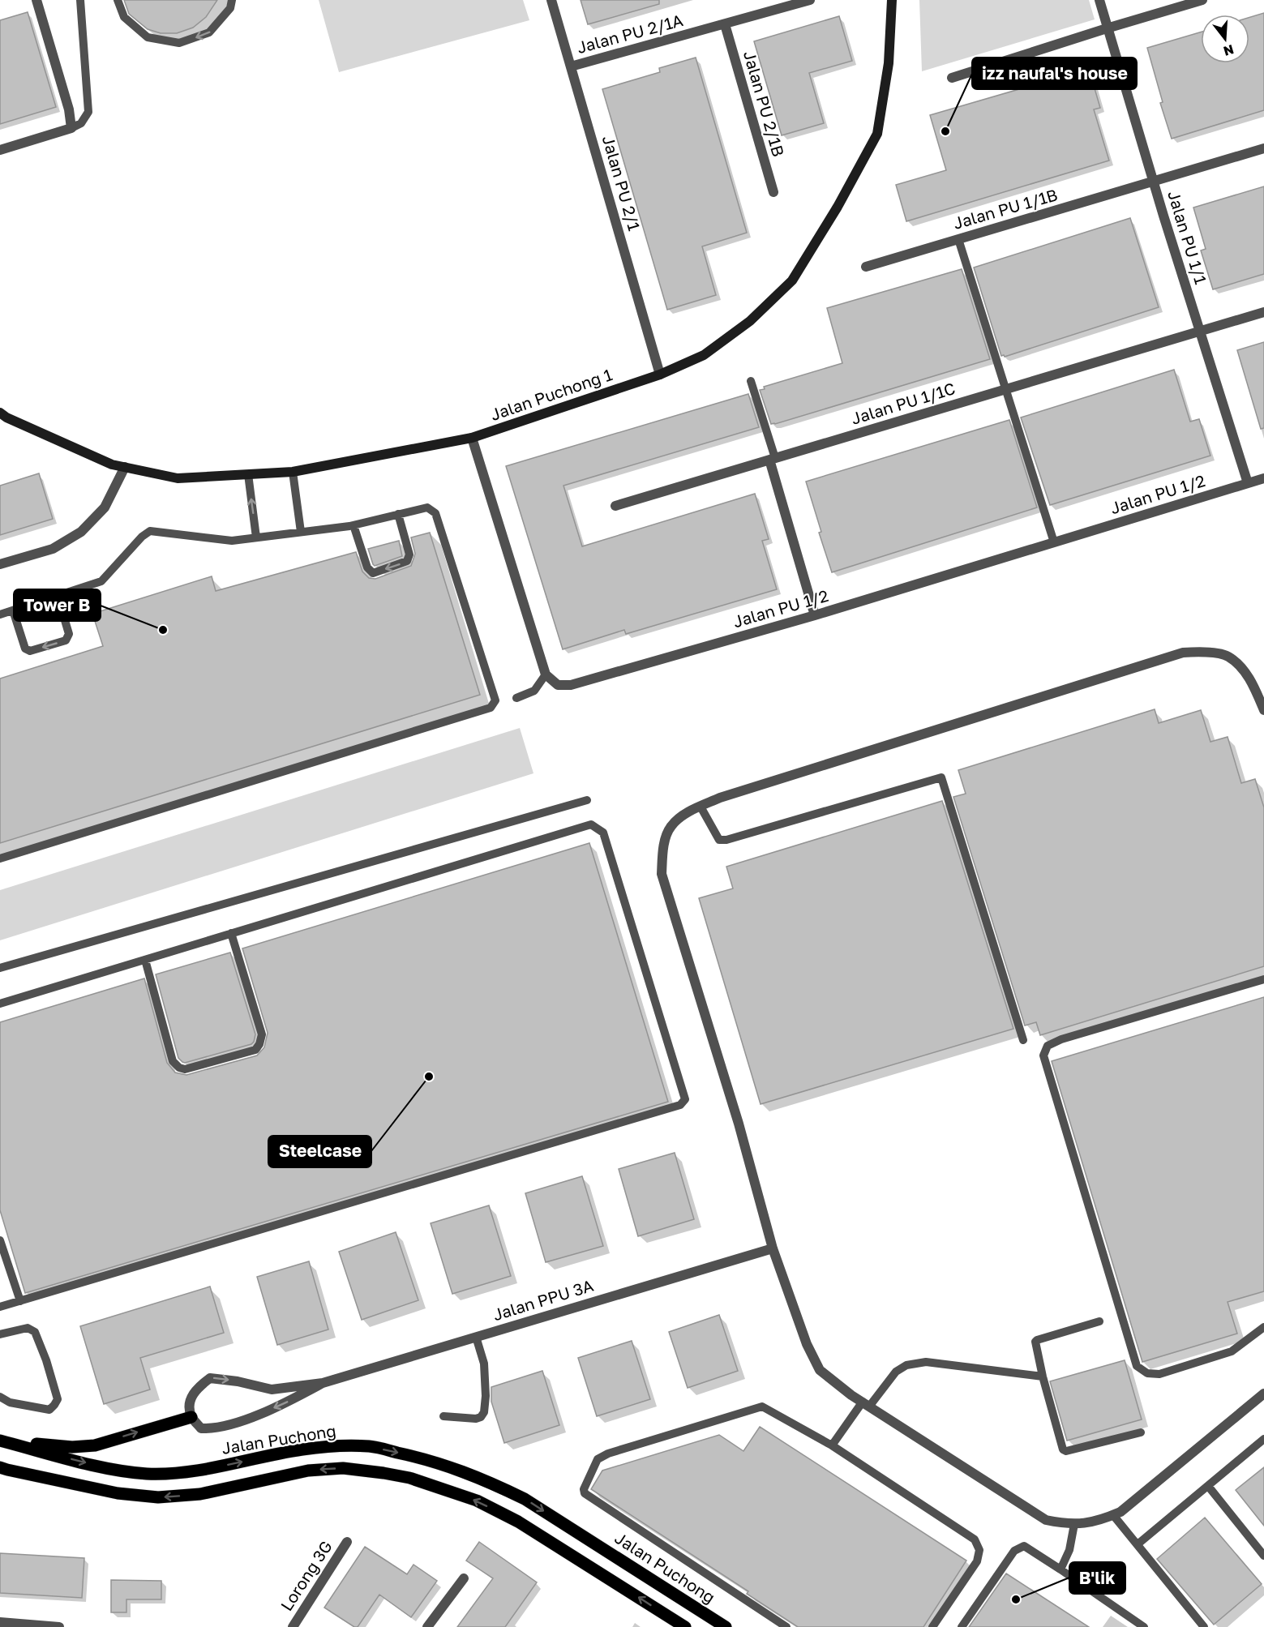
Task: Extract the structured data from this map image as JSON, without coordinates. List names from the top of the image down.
{
  "streets": {
    "main road": ["Jalan Puchong"],
    "street": [
      "Jalan PU 2/1A",
      "Jalan PU 2/1B",
      "Jalan PU 2/1",
      "Jalan PU 1/1B",
      "Jalan PU 1/1",
      "Jalan Puchong 1",
      "Jalan PU 1/1C",
      "Jalan PU 1/2",
      "Jalan PPU 3A",
      "Lorong 3G"
    ]
  },
  "crossings": [
    ["Jalan PU 2/1A", "Jalan PU 2/1B"],
    ["Jalan PU 2/1A", "Jalan PU 2/1"],
    ["Jalan PU 2/1", "Jalan Puchong 1"],
    ["Jalan PU 1/1B", "Jalan PU 1/1"],
    ["Jalan PU 1/1", "Jalan PU 1/1C"],
    ["Jalan PU 1/1", "Jalan PU 1/2"]
  ],
  "places": [
    "izz naufal's house",
    "Tower B",
    "Steelcase",
    "B'lik"
  ],
  "north": "bottom"
}
